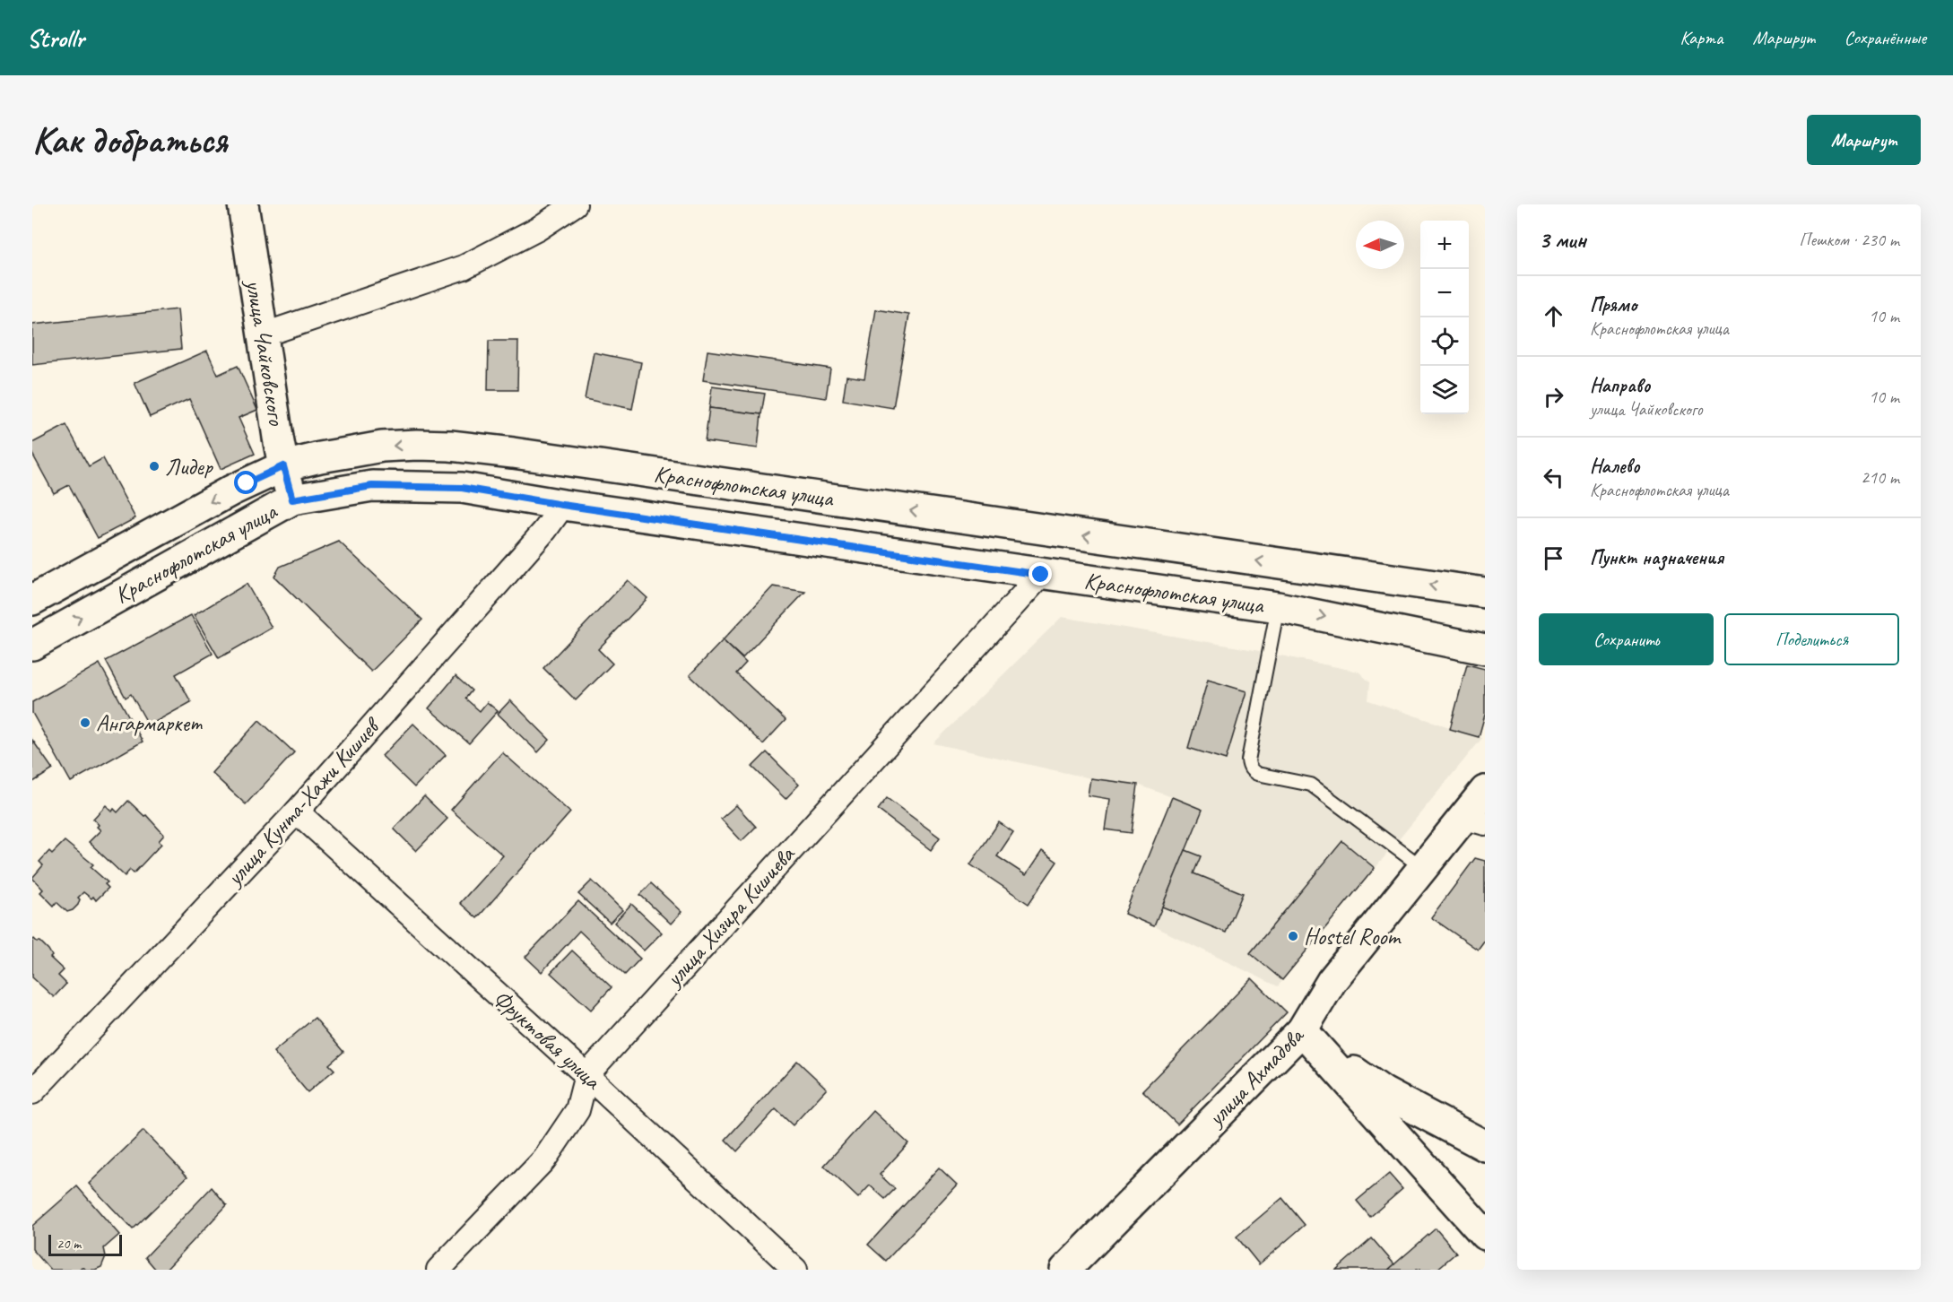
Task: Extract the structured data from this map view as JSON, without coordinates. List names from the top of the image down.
{
  "streets": {
    "main road": ["улица Чайковского", "Краснофлотская улица", "улица Ахмадова"],
    "street": ["улица Кунта-Хажи Кишиев", "улица Хизира Кишиева", "Фруктовая улица"]
  },
  "crossings": [
    ["улица Чайковского", "Краснофлотская улица"],
    ["Краснофлотская улица", "улица Кунта-Хажи Кишиев"],
    ["Краснофлотская улица", "улица Хизира Кишиева"],
    ["улица Кунта-Хажи Кишиев", "Фруктовая улица"],
    ["улица Хизира Кишиева", "Фруктовая улица"]
  ],
  "places": ["Лидер", "Ангармаркет", "Hostel Room"],
  "scale_bar": "20 m",
  "north": "left",
  "page": {
    "header": "Strollr",
    "nav": ["Карта", "Маршрут", "Сохранённые"],
    "buttons": [
      "Маршрут",
      ["Сохранить", "Поделиться"]
    ],
    "title": "Как добраться",
    "heading": ["3 мин", "Пешком · 230 m"],
    "map_buttons": ["+", "−"],
    "list": [
      ["Прямо", "Краснофлотская улица", "10 m"],
      ["Направо", "улица Чайковского", "10 m"],
      ["Налево", "Краснофлотская улица", "210 m"],
      "Пункт назначения"
    ],
    "scale": "20 m"
  }
}
